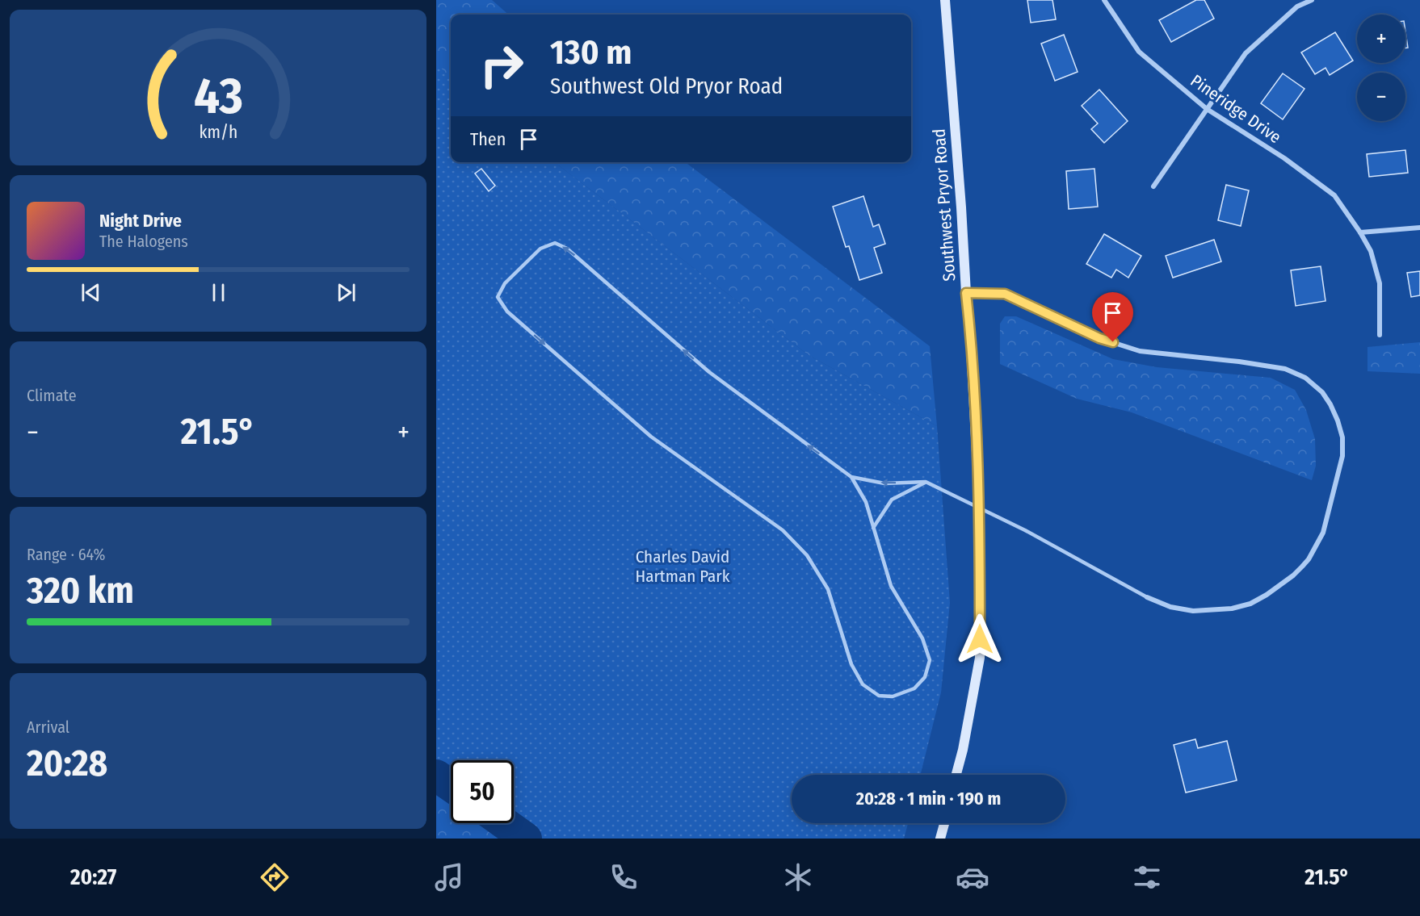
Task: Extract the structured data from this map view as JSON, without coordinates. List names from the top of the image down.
{
  "streets": {
    "main road": ["Southwest Pryor Road"],
    "street": ["Pineridge Drive"]
  },
  "parks": ["Charles David Hartman Park"],
  "page": {
    "map_buttons": ["+", "−"],
    "turn": ["130 m", "Southwest Old Pryor Road"],
    "then": "Then",
    "song": ["Night Drive", "The Halogens"],
    "tile": [
      "Climate",
      ["Range · 64%", "320 km"],
      ["Arrival", "20:28"]
    ],
    "heat": ["−", "21.5°", "+"],
    "limit": "50",
    "trip": "20:28 · 1 min · 190 m",
    "tabs": ["20:27", "21.5°"],
    "gauge": ["43", "km/h"]
  }
}
